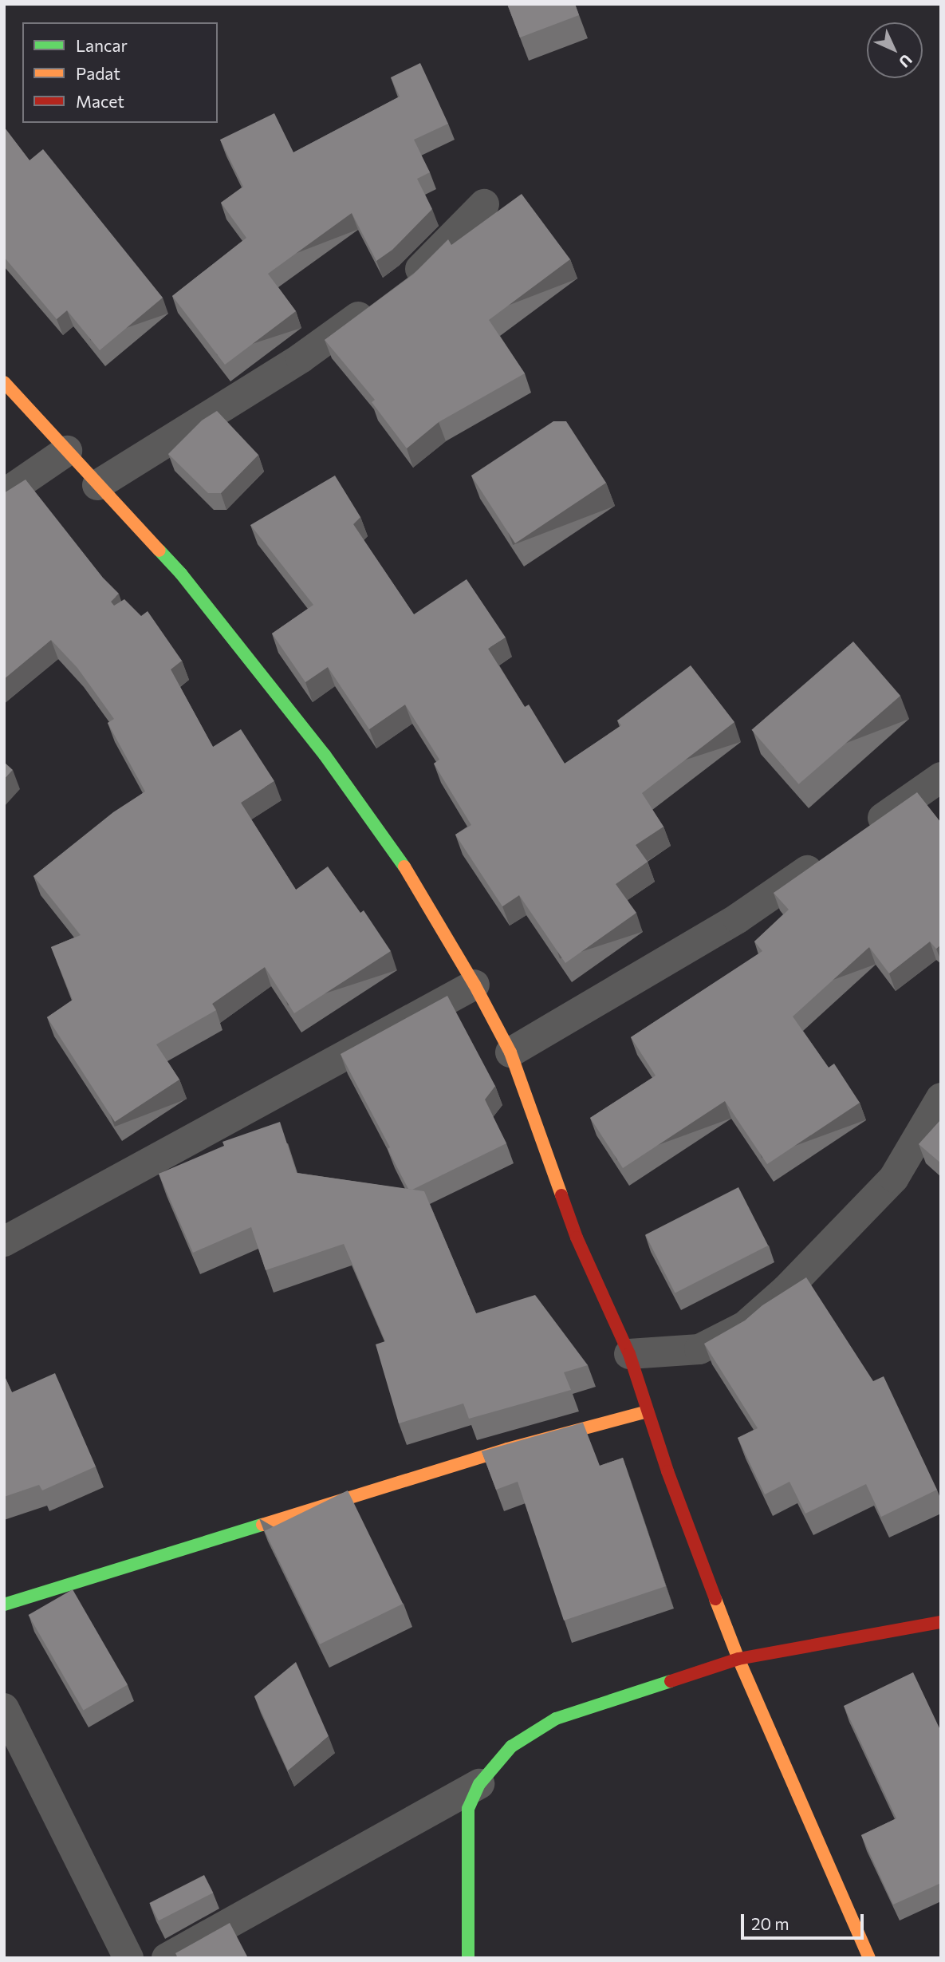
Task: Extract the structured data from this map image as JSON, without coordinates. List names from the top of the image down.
{
  "legend": ["Lancar", "Padat", "Macet"],
  "scale_bar": "20 m",
  "north": "bottom right"
}
